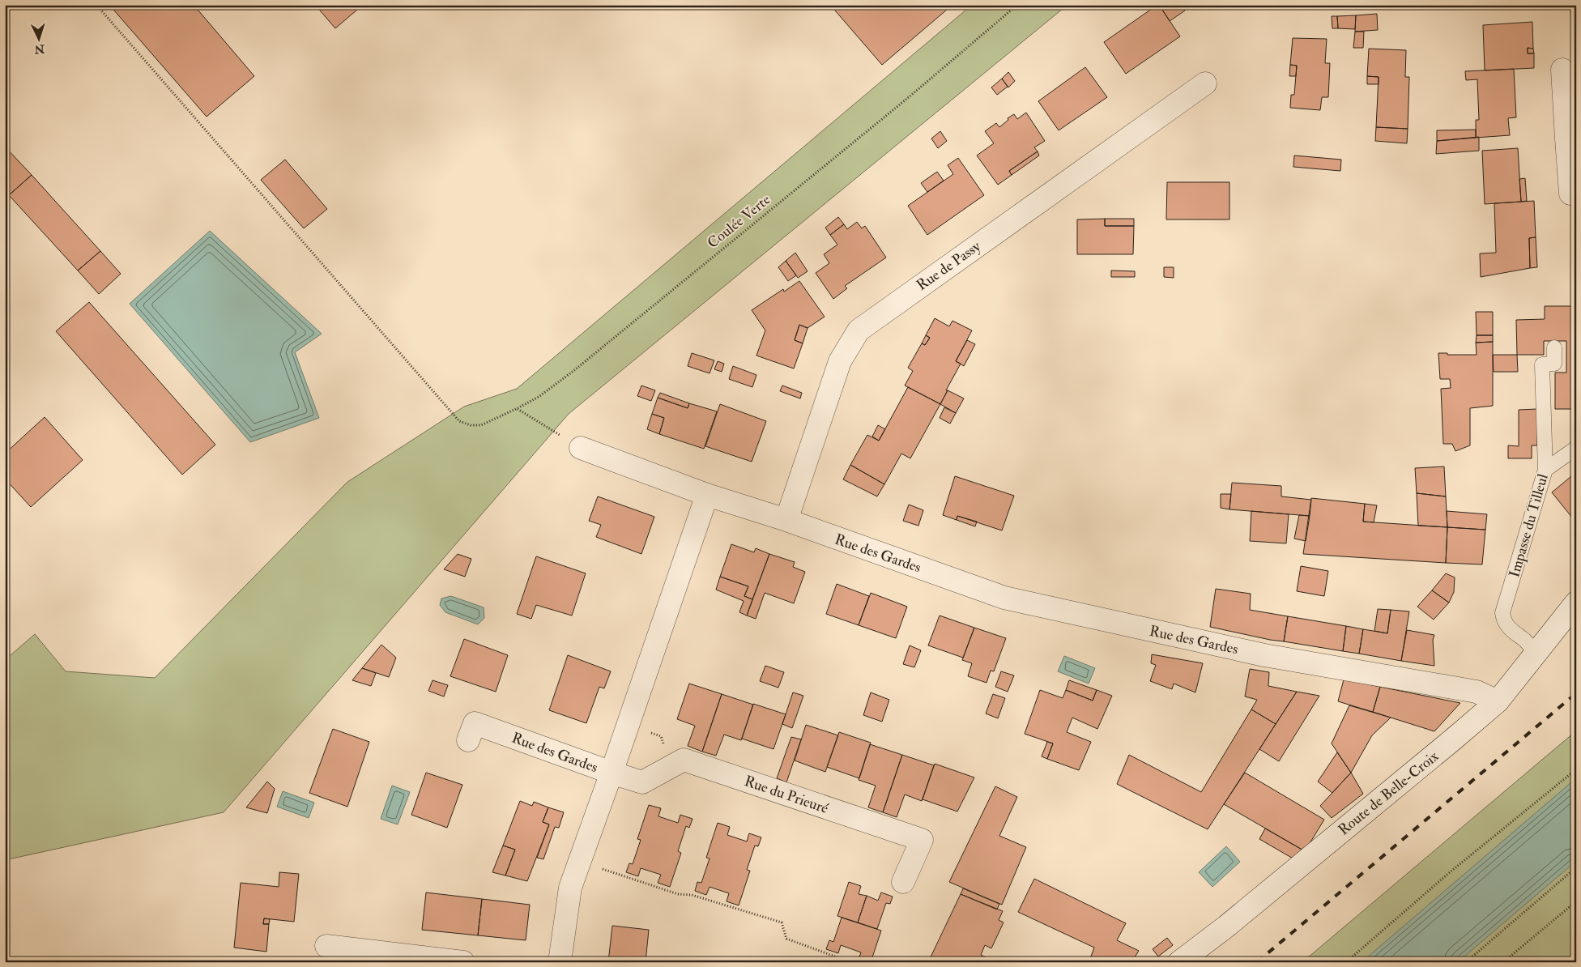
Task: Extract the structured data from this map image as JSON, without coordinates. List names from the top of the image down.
{
  "streets": {
    "street": [
      "Rue de Passy",
      "Rue des Gardes",
      "Route de Belle-Croix",
      "Rue du Prieuré"
    ],
    "lane": ["Impasse du Tilleul"],
    "path": ["Coulée Verte"]
  },
  "crossings": [
    ["Rue de Passy", "Rue des Gardes"],
    ["Impasse du Tilleul", "Route de Belle-Croix"],
    ["Rue des Gardes", "Route de Belle-Croix"],
    ["Rue des Gardes", "Rue du Prieuré"]
  ],
  "north": "bottom"
}
